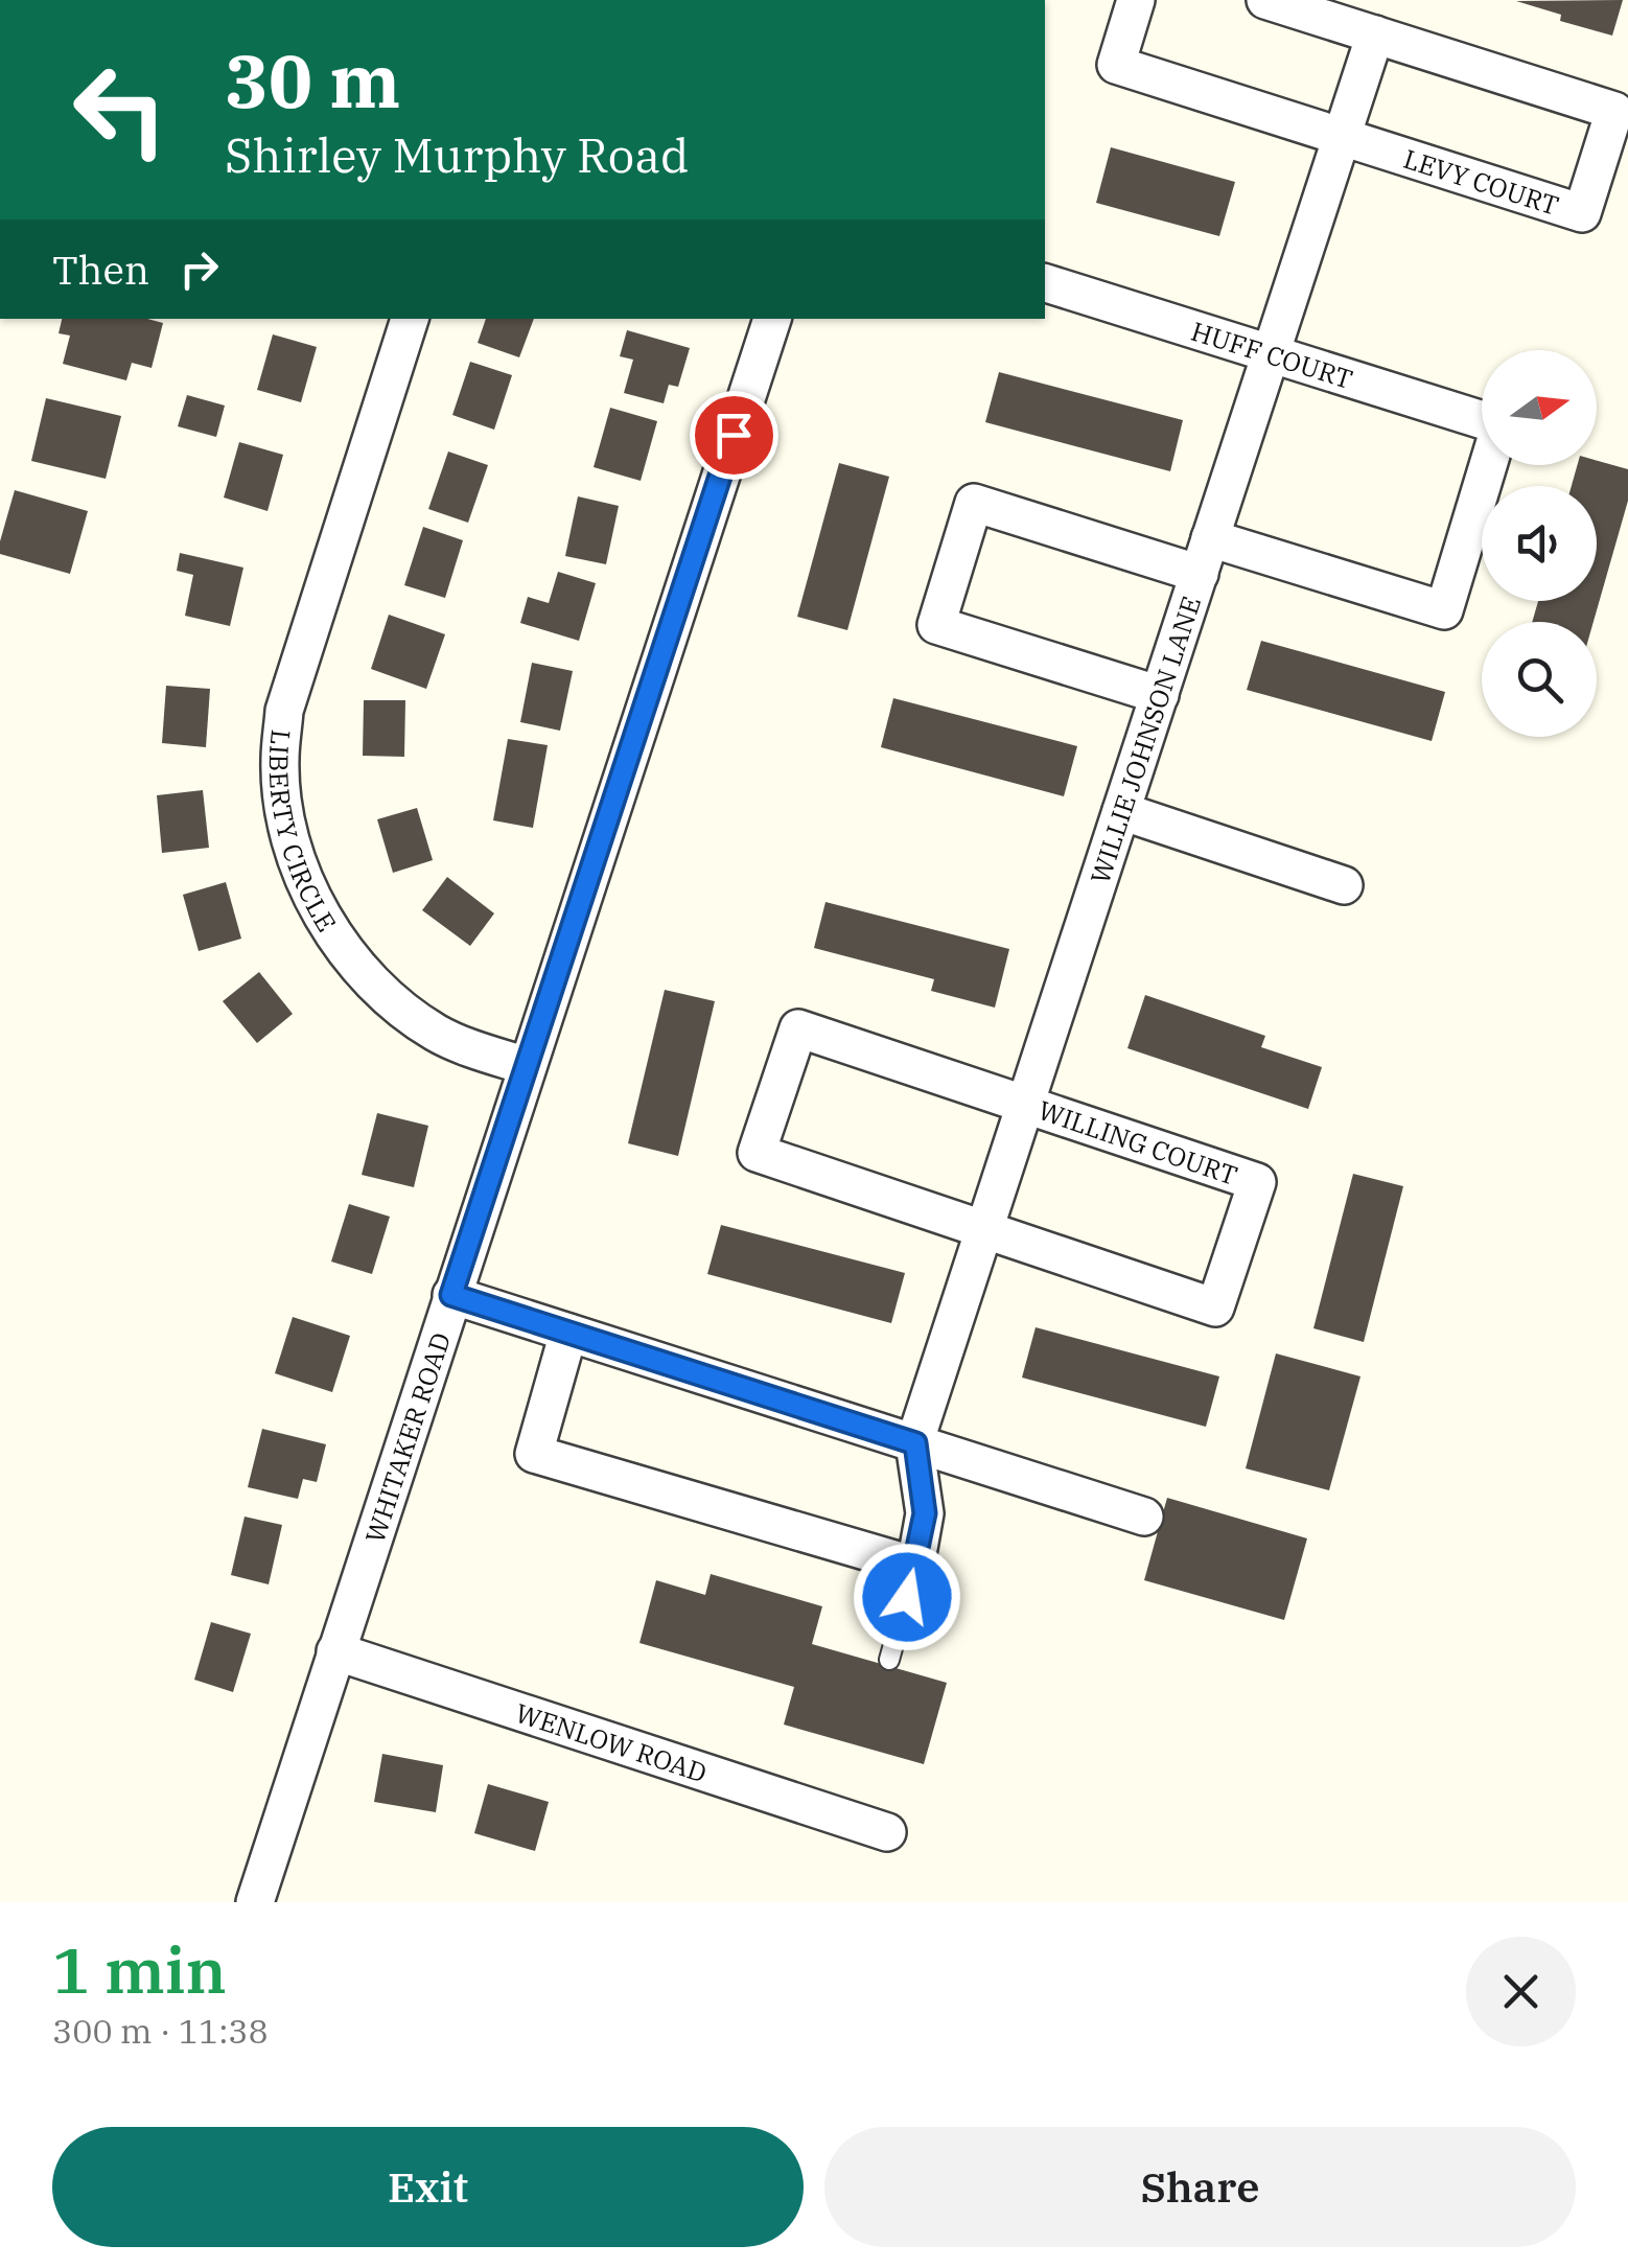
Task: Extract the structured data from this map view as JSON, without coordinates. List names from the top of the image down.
{
  "streets": {
    "street": [
      "LEVY COURT",
      "HUFF COURT",
      "WILLIE JOHNSON LANE",
      "LIBERTY CIRCLE",
      "WILLING COURT",
      "WHITAKER ROAD",
      "WENLOW ROAD"
    ]
  },
  "crossings": [
    ["LEVY COURT", "WILLIE JOHNSON LANE"],
    ["HUFF COURT", "WILLIE JOHNSON LANE"],
    ["WILLIE JOHNSON LANE", "WILLING COURT"],
    ["LIBERTY CIRCLE", "WHITAKER ROAD"],
    ["WHITAKER ROAD", "WENLOW ROAD"]
  ],
  "north": "right",
  "page": {
    "turn": ["30 m", "Shirley Murphy Road"],
    "then": "Then",
    "heading": ["1 min", "300 m · 11:38"],
    "buttons": ["Exit", "Share"]
  }
}
